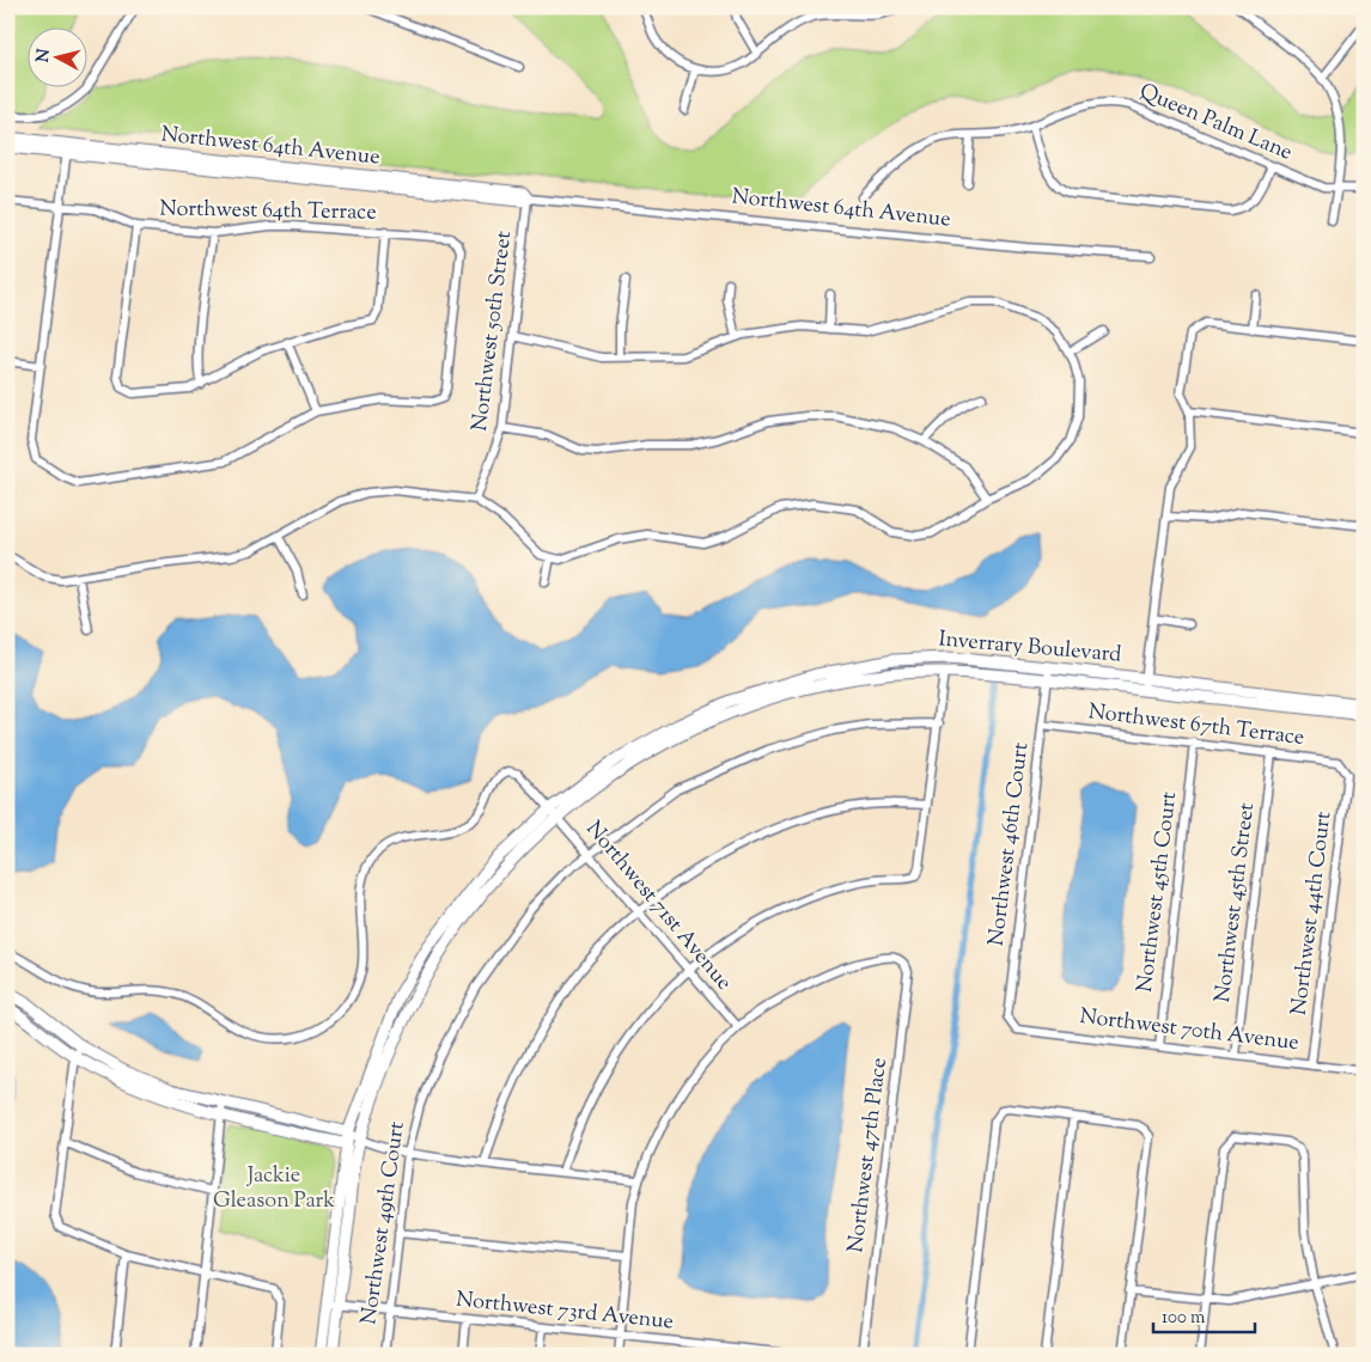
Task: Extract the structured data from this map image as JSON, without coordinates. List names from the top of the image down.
{
  "streets": {
    "street": [
      "Queen Palm Lane",
      "Northwest 64th Avenue",
      "Northwest 64th Terrace",
      "Northwest 50th Street",
      "Inverrary Boulevard",
      "Northwest 67th Terrace",
      "Northwest 46th Court",
      "Northwest 45th Court",
      "Northwest 45th Street",
      "Northwest 71st Avenue",
      "Northwest 44th Court",
      "Northwest 70th Avenue",
      "Northwest 47th Place",
      "Northwest 49th Court",
      "Northwest 73rd Avenue"
    ]
  },
  "crossings": [
    ["Northwest 64th Avenue", "Northwest 50th Street"],
    ["Inverrary Boulevard", "Northwest 46th Court"],
    ["Inverrary Boulevard", "Northwest 71st Avenue"],
    ["Inverrary Boulevard", "Northwest 73rd Avenue"],
    ["Northwest 67th Terrace", "Northwest 46th Court"],
    ["Northwest 67th Terrace", "Northwest 45th Court"],
    ["Northwest 67th Terrace", "Northwest 45th Street"],
    ["Northwest 67th Terrace", "Northwest 44th Court"],
    ["Northwest 46th Court", "Northwest 70th Avenue"],
    ["Northwest 45th Court", "Northwest 70th Avenue"],
    ["Northwest 45th Street", "Northwest 70th Avenue"],
    ["Northwest 71st Avenue", "Northwest 47th Place"],
    ["Northwest 71st Avenue", "Northwest 49th Court"],
    ["Northwest 44th Court", "Northwest 70th Avenue"],
    ["Northwest 49th Court", "Northwest 73rd Avenue"]
  ],
  "parks": ["Jackie Gleason Park"],
  "scale_bar": "100 m",
  "north": "left"
}
